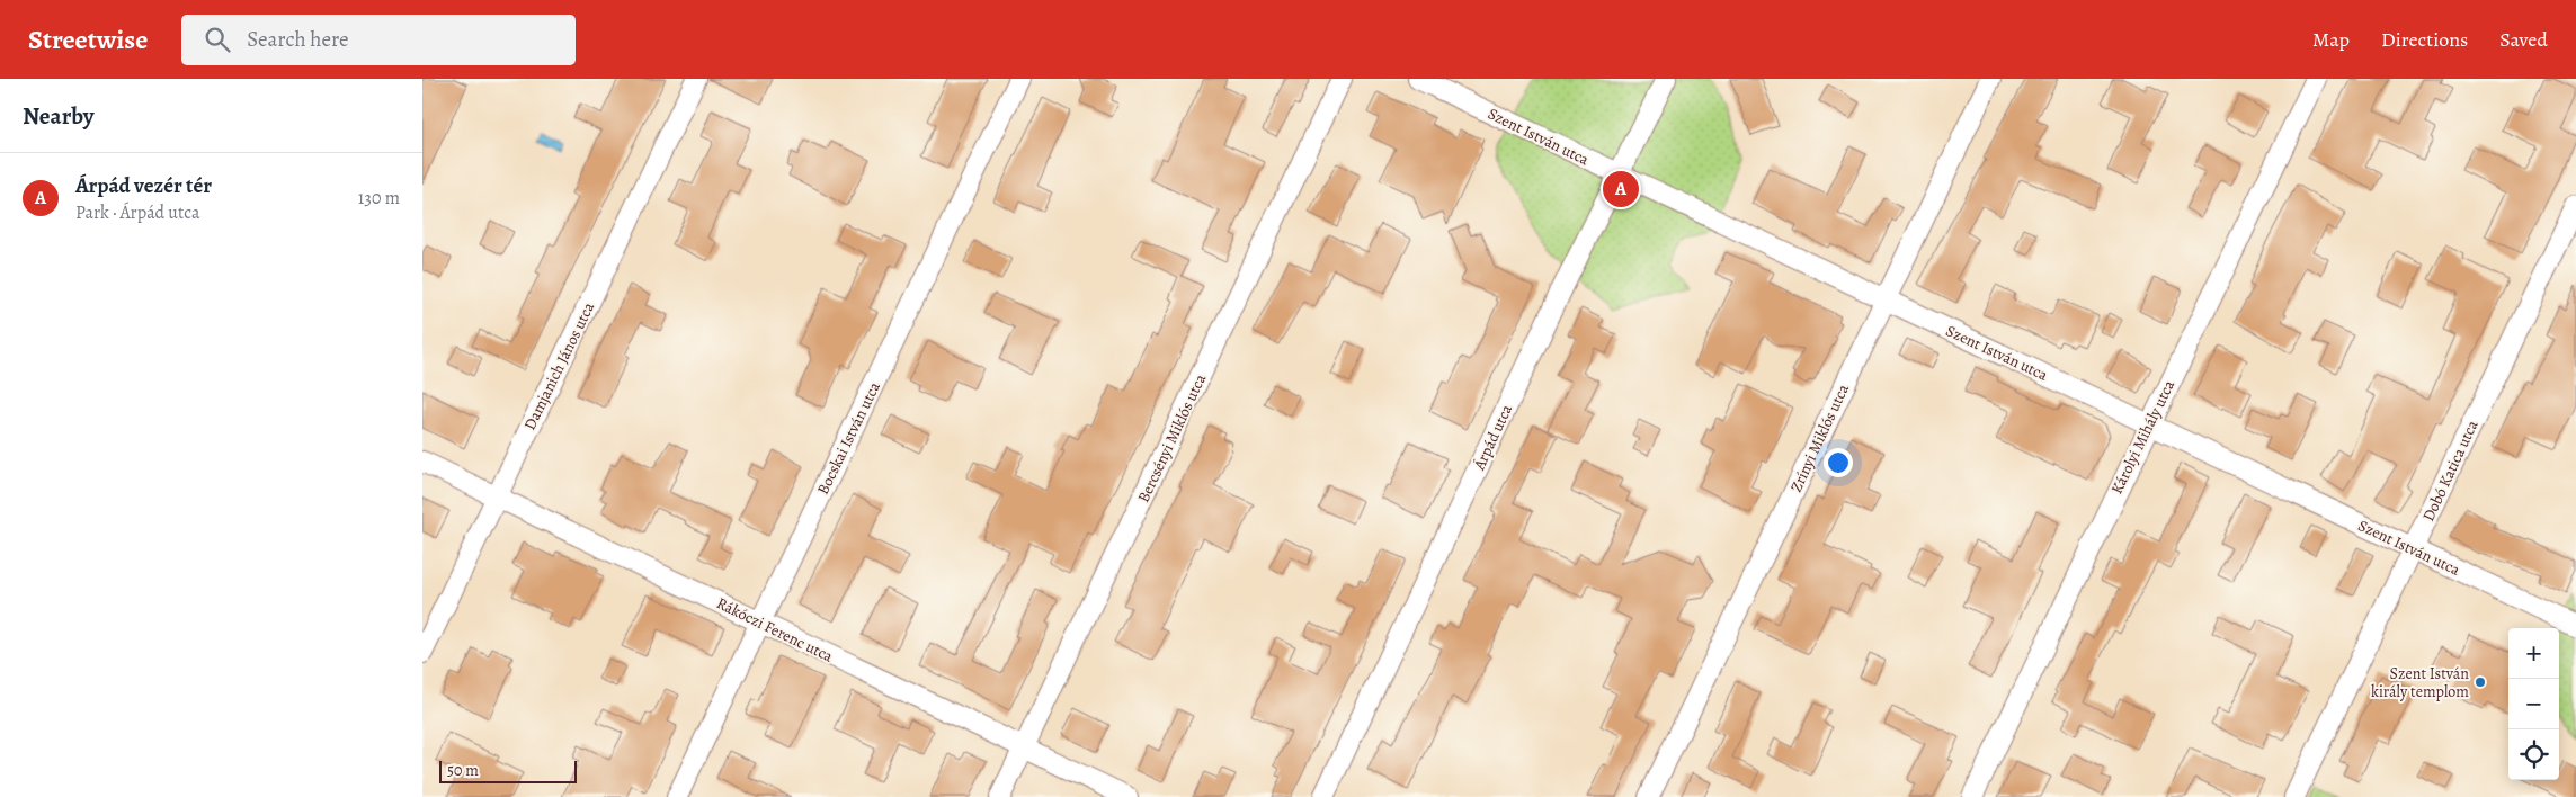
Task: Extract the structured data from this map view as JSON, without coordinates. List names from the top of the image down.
{
  "streets": {
    "street": [
      "Szent István utca",
      "Damjanich János utca",
      "Árpád utca",
      "Károlyi Mihály utca",
      "Bocskai István utca",
      "Bercsényi Miklós utca",
      "Zrínyi Miklós utca",
      "Dobó Katica utca",
      "Rákóczi Ferenc utca"
    ]
  },
  "crossings": [
    ["Szent István utca", "Árpád utca"],
    ["Szent István utca", "Károlyi Mihály utca"],
    ["Szent István utca", "Zrínyi Miklós utca"],
    ["Szent István utca", "Dobó Katica utca"],
    ["Damjanich János utca", "Rákóczi Ferenc utca"],
    ["Bocskai István utca", "Rákóczi Ferenc utca"],
    ["Bercsényi Miklós utca", "Rákóczi Ferenc utca"]
  ],
  "places": ["Szent István király templom"],
  "scale_bar": "50 m",
  "page": {
    "header": "Streetwise",
    "search": "Search here",
    "nav": ["Map", "Directions", "Saved"],
    "heading": "Nearby",
    "list": [
      {
        "mark": "A",
        "name": "Árpád vezér tér",
        "note": "Park · Árpád utca",
        "value": "130 m"
      }
    ],
    "pins": "A",
    "map_buttons": ["+", "−"],
    "scale": "50 m"
  }
}
